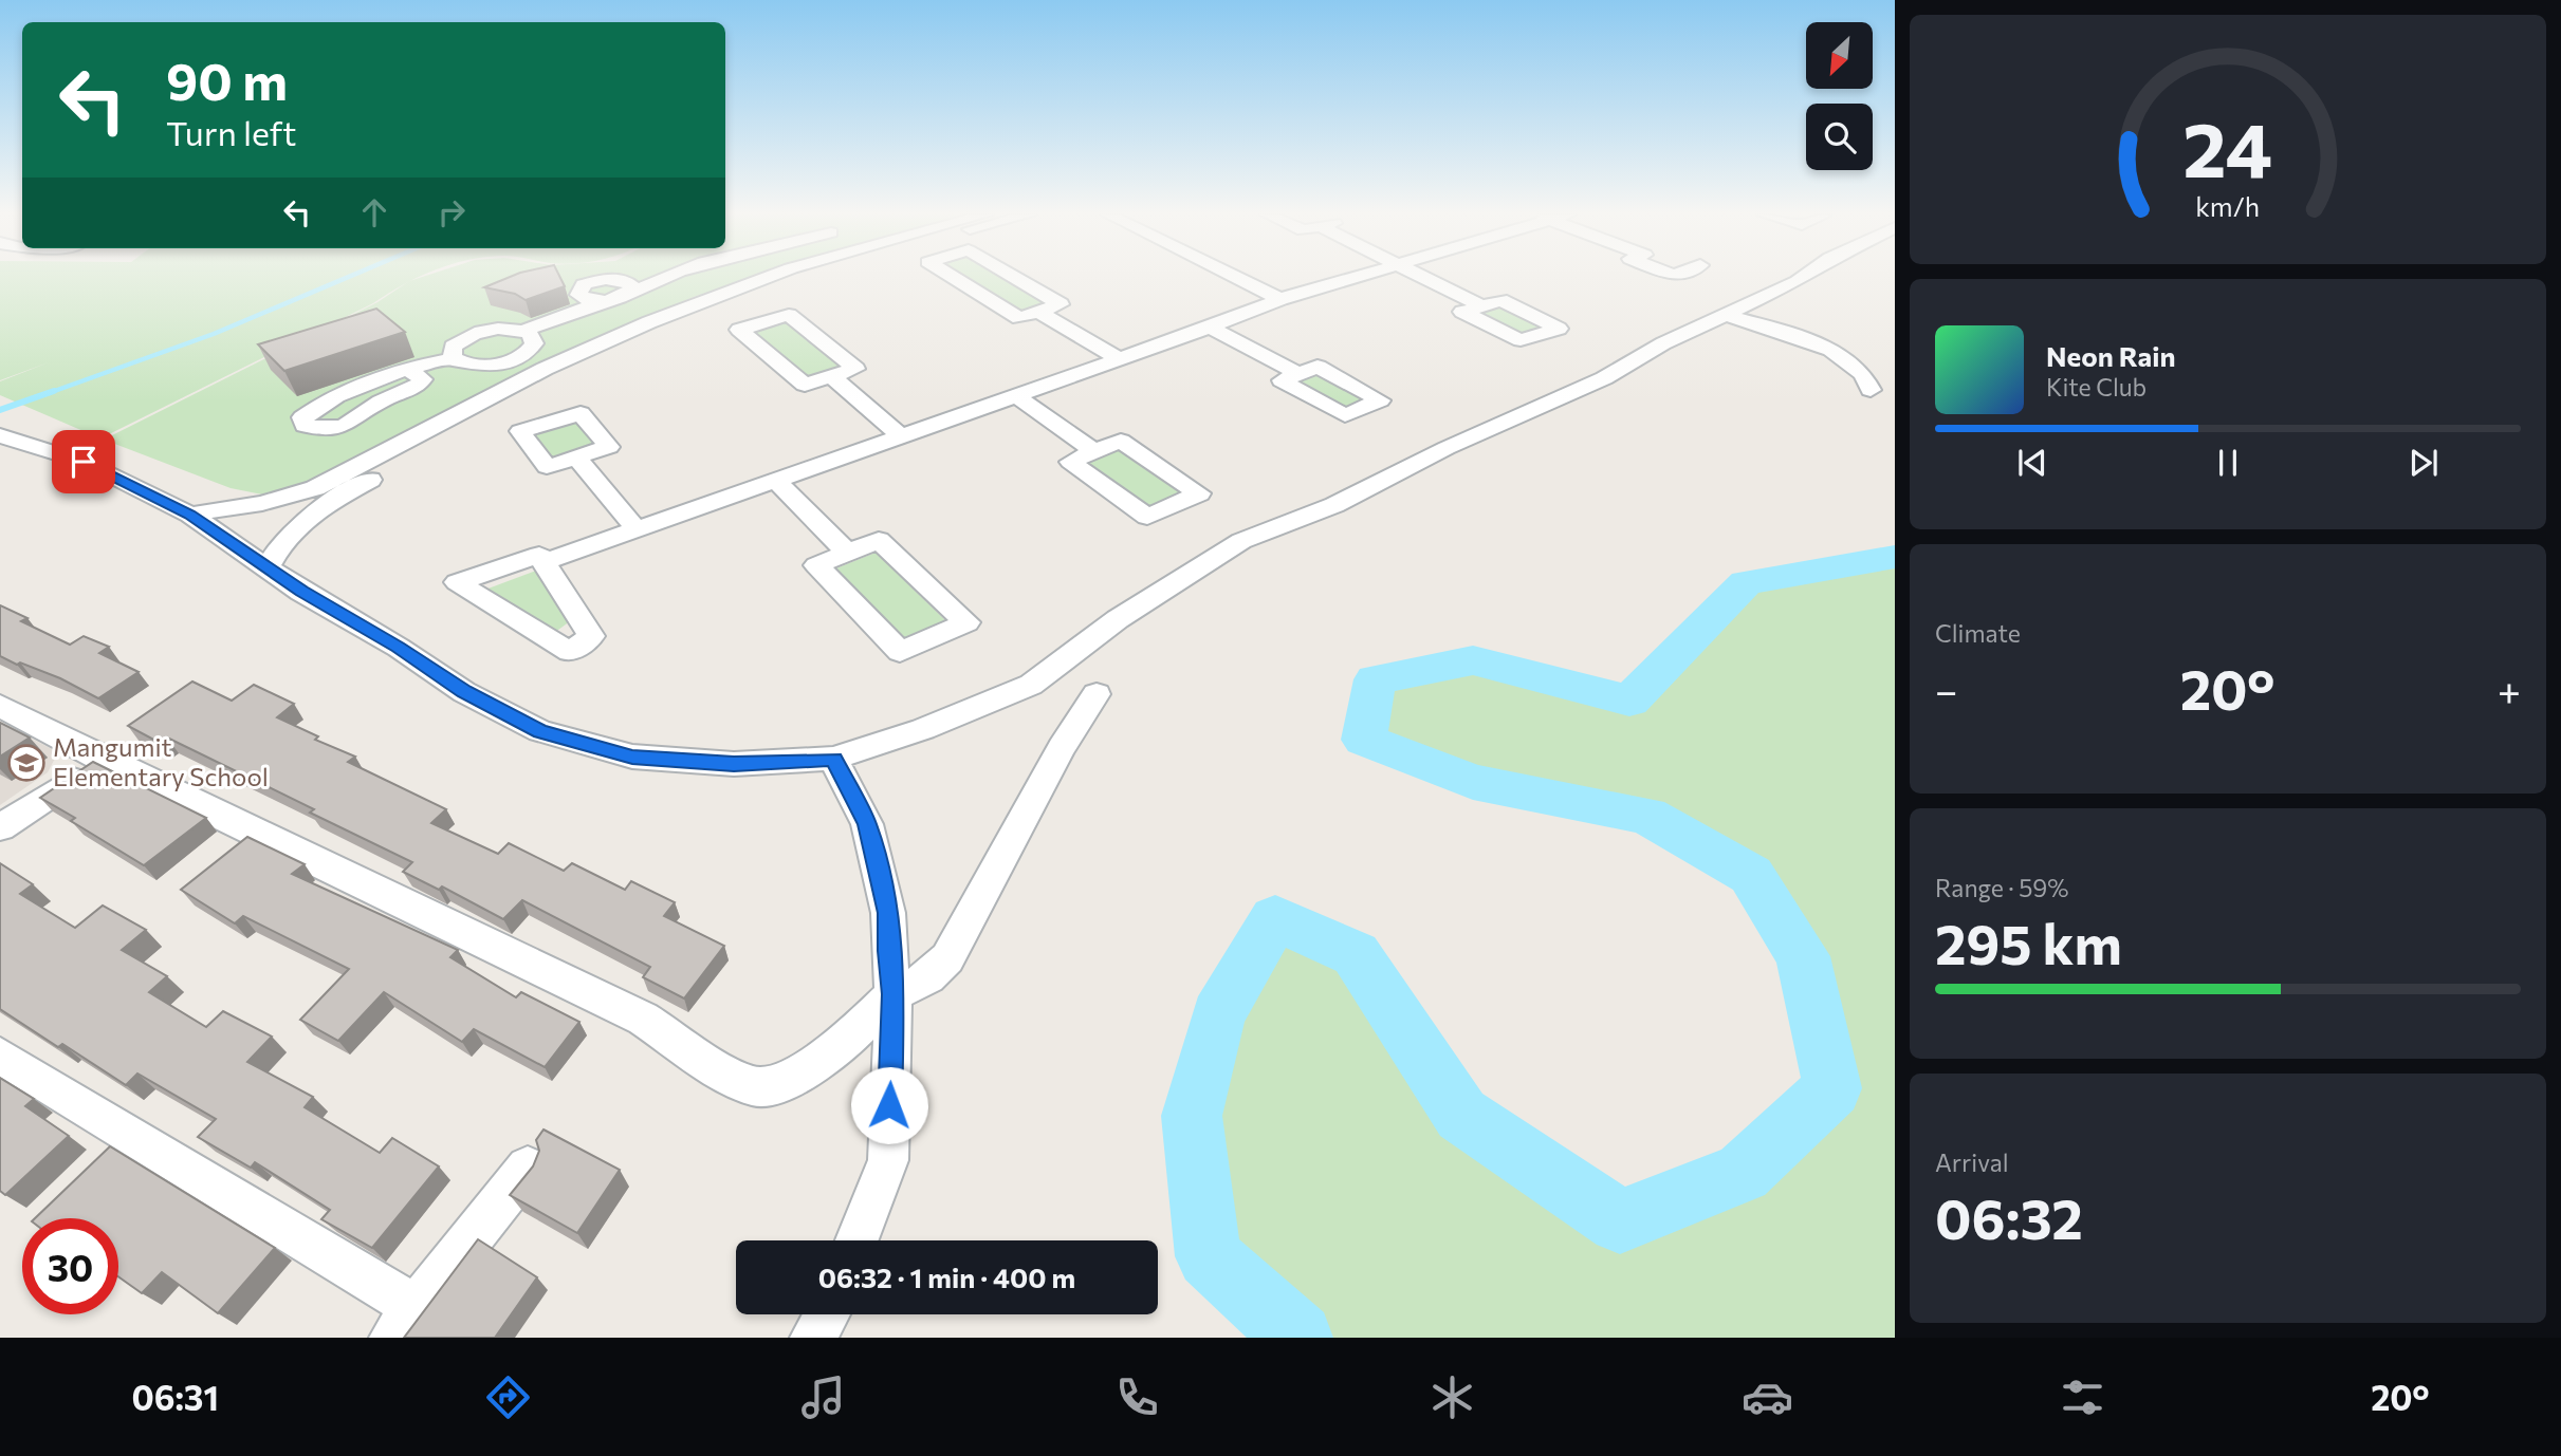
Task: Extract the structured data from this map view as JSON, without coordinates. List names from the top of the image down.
{
  "places": {
    "school or university": ["Mangumit Elementary School"]
  },
  "north": "bottom left",
  "page": {
    "turn": ["90 m", "Turn left"],
    "song": ["Neon Rain", "Kite Club"],
    "tile": [
      "Climate",
      ["Range · 59%", "295 km"],
      ["Arrival", "06:32"]
    ],
    "heat": ["−", "20°", "+"],
    "limit": "30",
    "trip": "06:32 · 1 min · 400 m",
    "tabs": ["06:31", "20°"],
    "gauge": ["24", "km/h"]
  }
}
